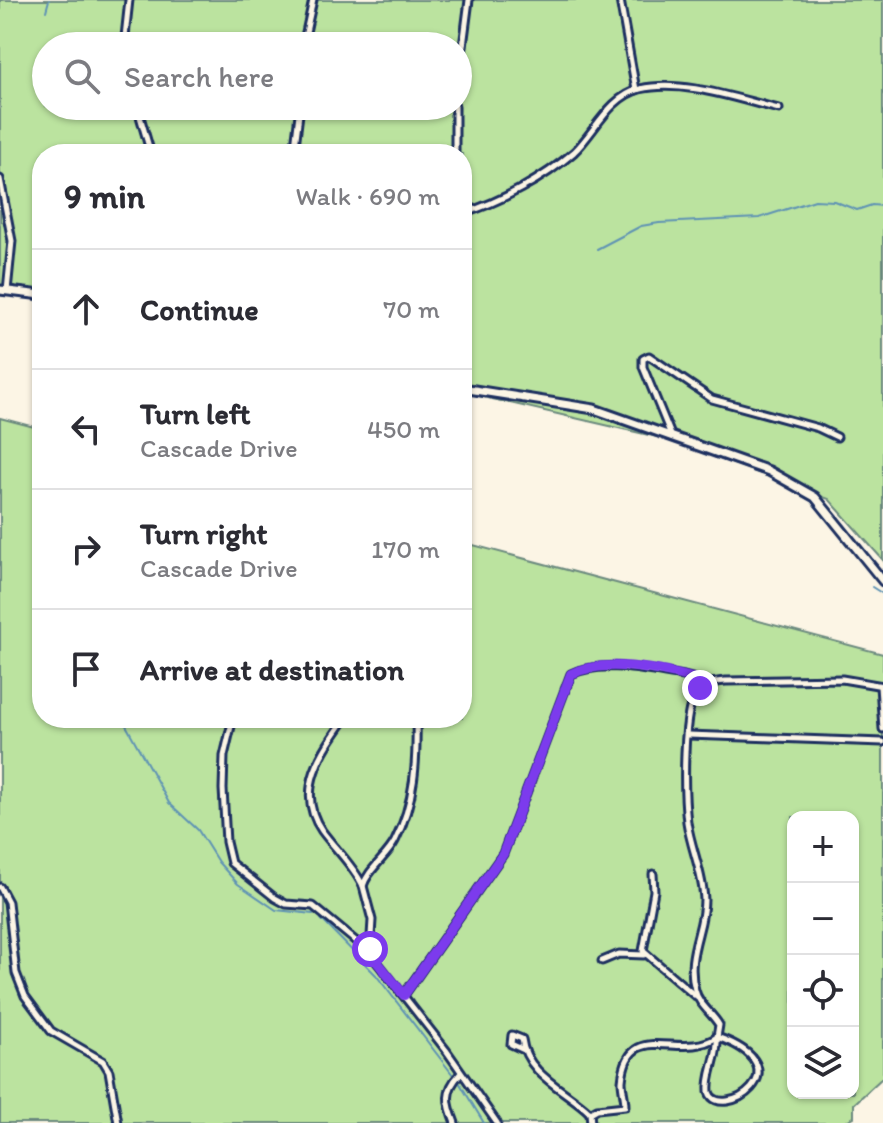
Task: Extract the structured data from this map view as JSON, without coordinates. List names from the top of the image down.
{
  "page": {
    "search": "Search here",
    "heading": ["9 min", "Walk · 690 m"],
    "list": [
      ["Continue", "70 m"],
      ["Turn left", "Cascade Drive", "450 m"],
      ["Turn right", "Cascade Drive", "170 m"],
      "Arrive at destination"
    ],
    "map_buttons": ["+", "−"]
  }
}
